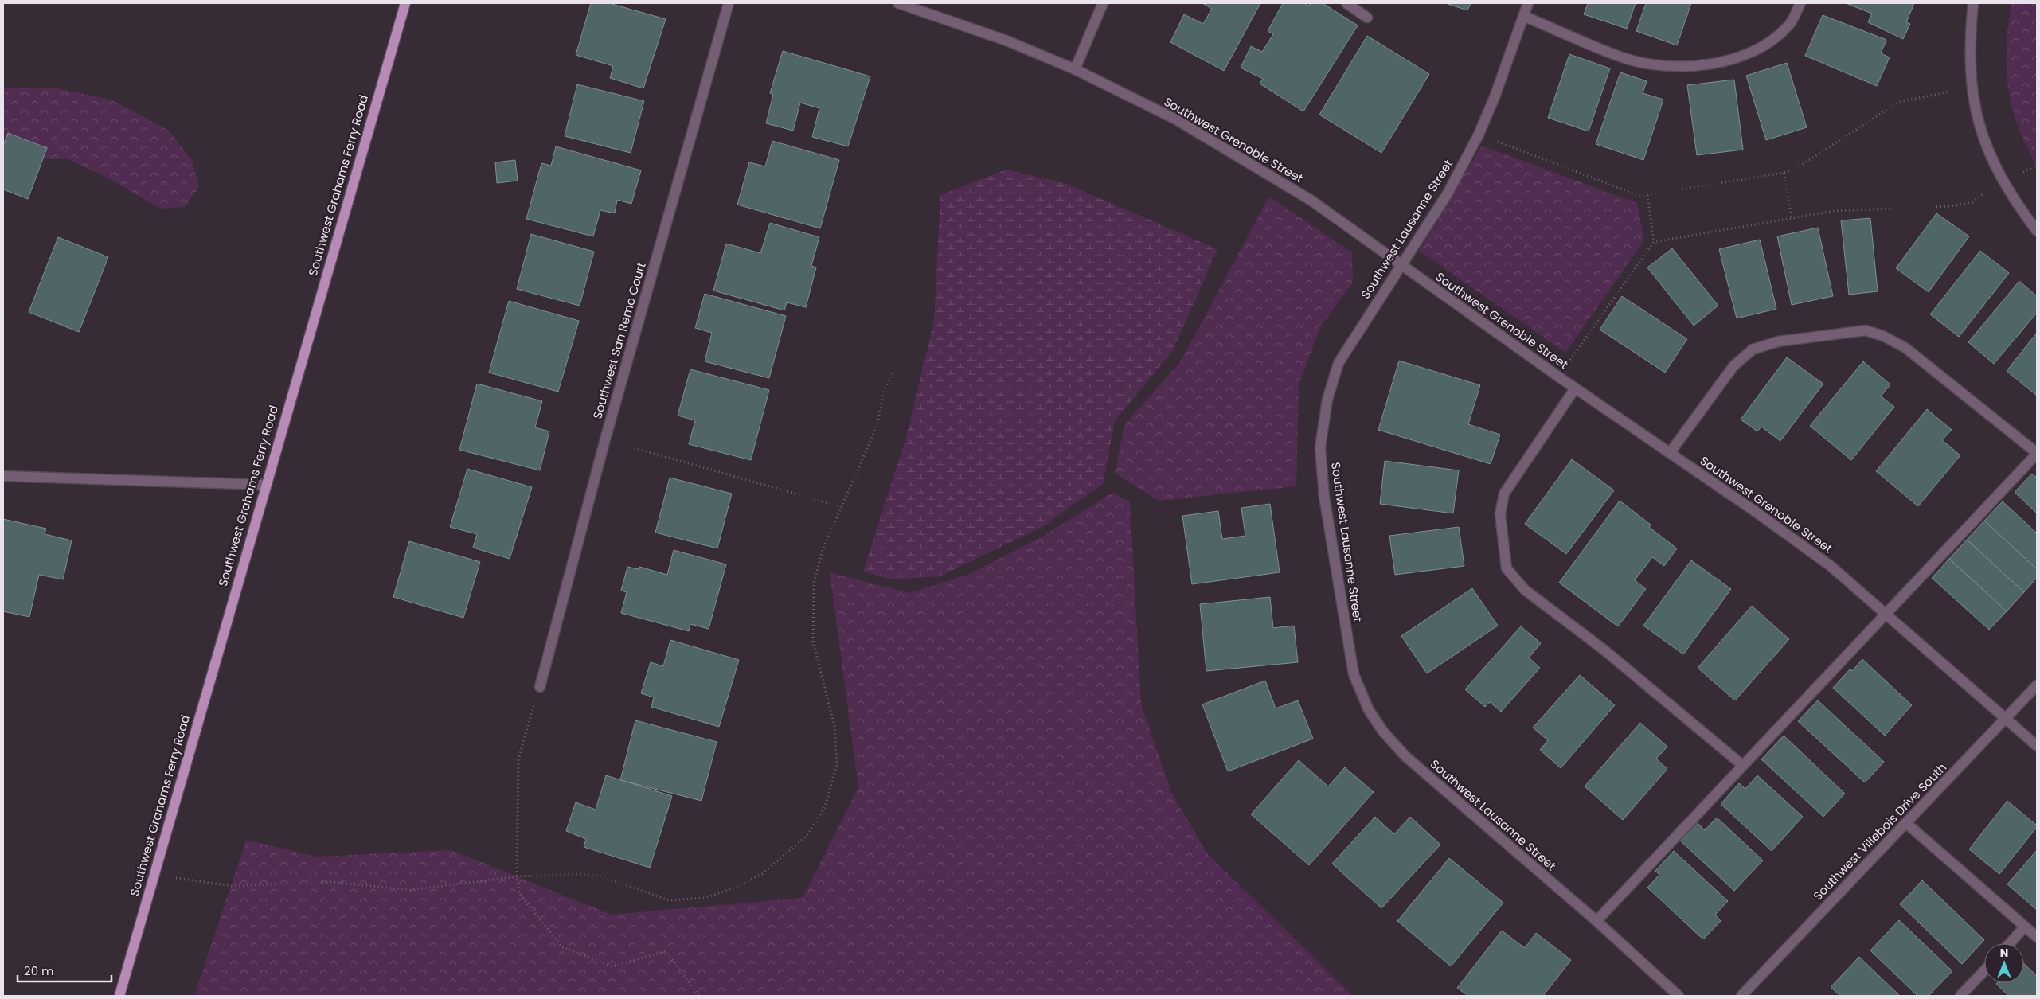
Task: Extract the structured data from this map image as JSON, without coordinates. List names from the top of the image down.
{
  "streets": {
    "main road": ["Southwest Grahams Ferry Road"],
    "street": [
      "Southwest Grenoble Street",
      "Southwest Lausanne Street",
      "Southwest San Remo Court",
      "Southwest Villebois Drive South"
    ]
  },
  "crossings": [
    ["Southwest Grenoble Street", "Southwest Lausanne Street"],
    ["Southwest Grenoble Street", "Southwest Villebois Drive South"]
  ],
  "scale_bar": "20 m",
  "north": "top"
}
